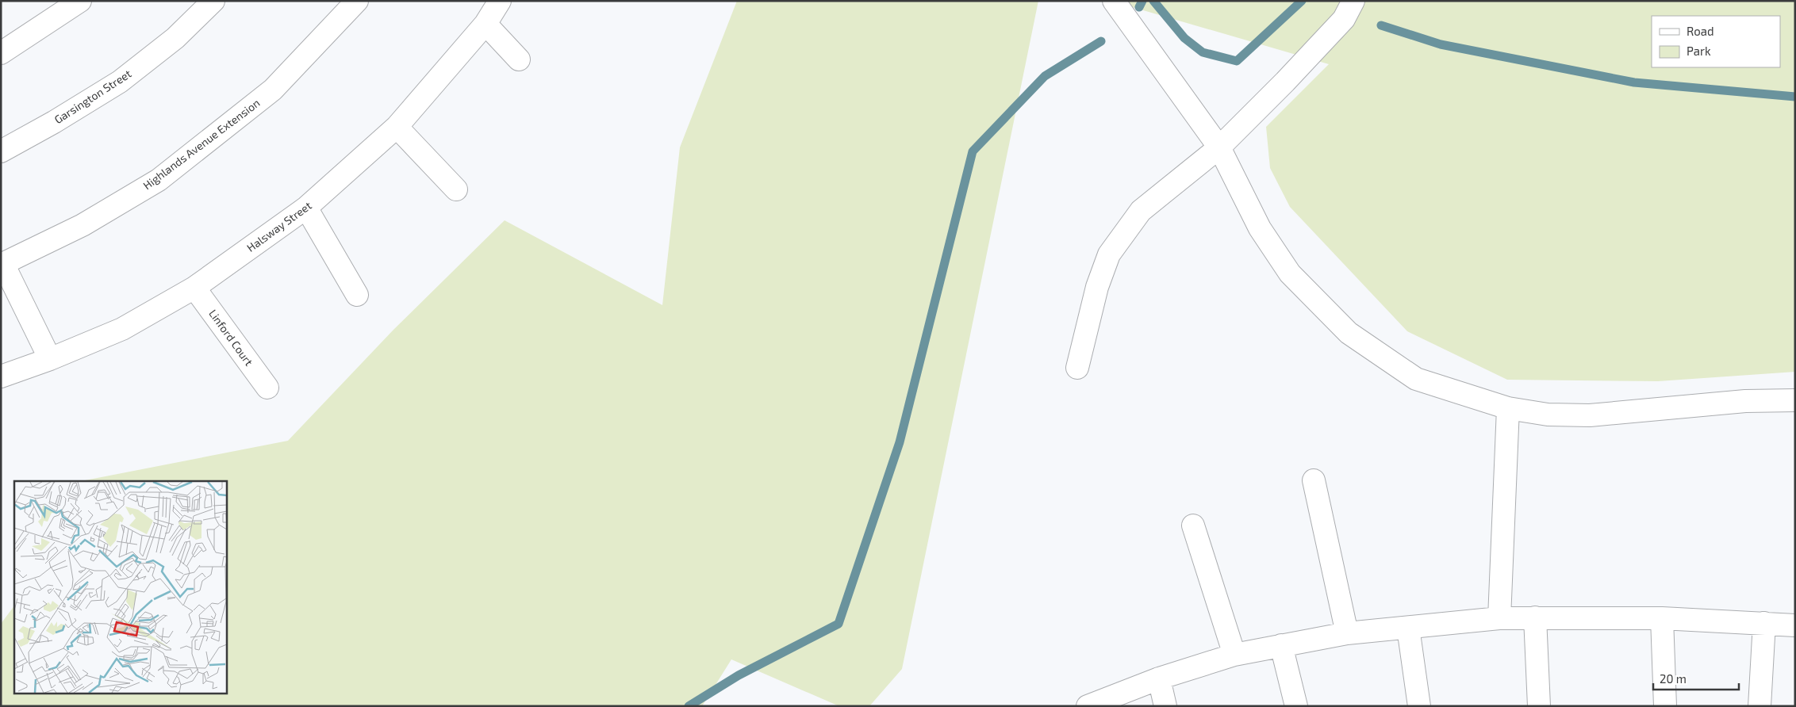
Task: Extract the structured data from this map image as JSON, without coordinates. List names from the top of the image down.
{
  "streets": {
    "street": [
      "Garsington Street",
      "Highlands Avenue Extension",
      "Halsway Street",
      "Linford Court"
    ]
  },
  "crossings": [
    ["Halsway Street", "Linford Court"]
  ],
  "legend": ["Road", "Park"],
  "scale_bar": "20 m"
}
